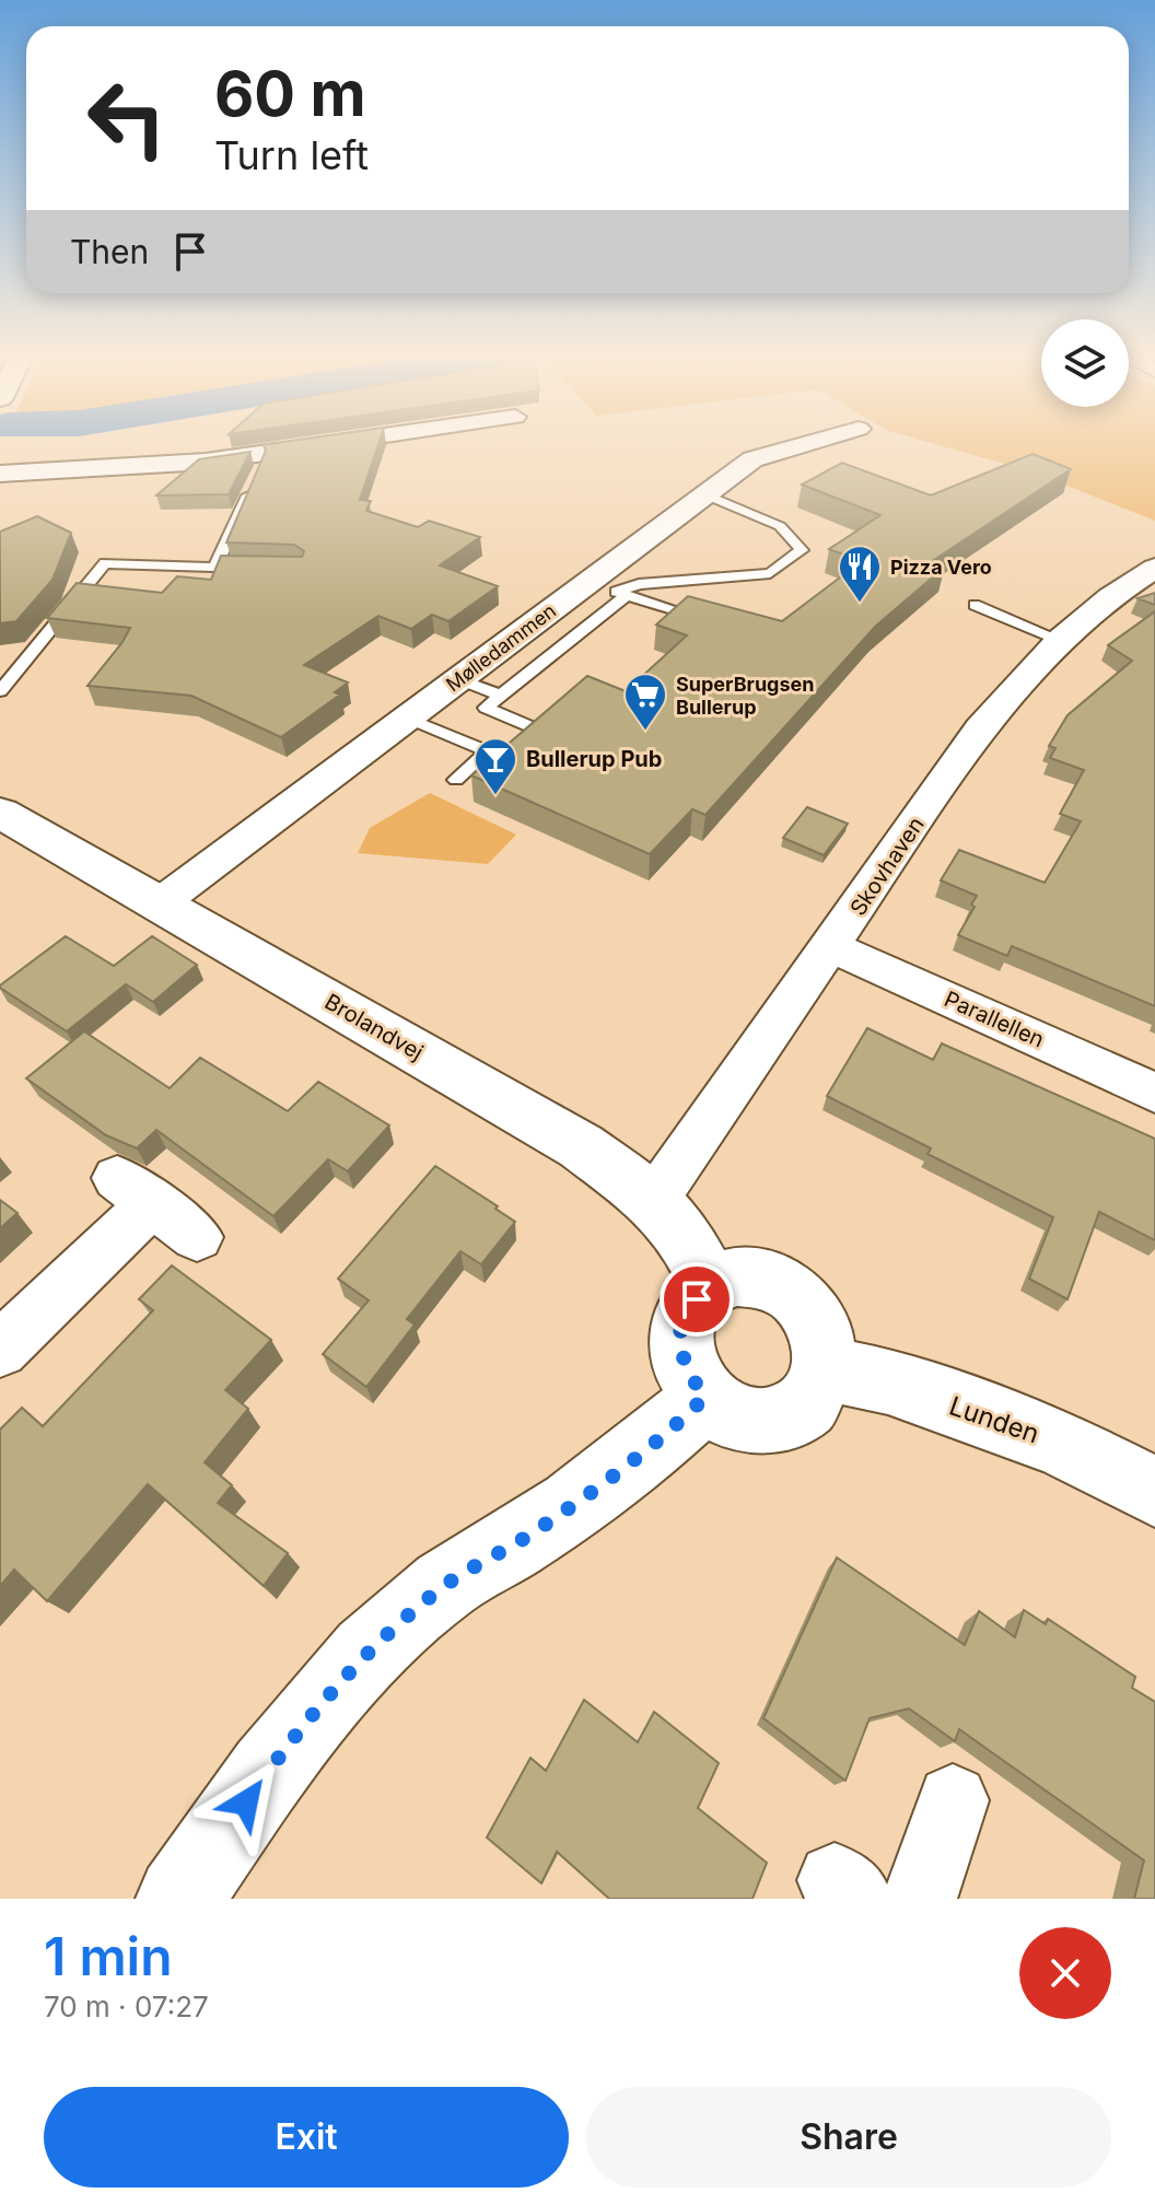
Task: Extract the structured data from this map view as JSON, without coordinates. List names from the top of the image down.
{
  "streets": {
    "street": [
      "Mølledammen",
      "Skovhaven",
      "Parallellen",
      "Brolandvej",
      "Lunden"
    ]
  },
  "crossings": [
    ["Mølledammen", "Brolandvej"],
    ["Skovhaven", "Parallellen"],
    ["Skovhaven", "Brolandvej"],
    ["Brolandvej", "Lunden"]
  ],
  "places": {
    "restaurant": ["Pizza Vero"],
    "supermarket": ["SuperBrugsen Bullerup"],
    "bar": ["Bullerup Pub"]
  },
  "page": {
    "turn": ["60 m", "Turn left"],
    "then": "Then",
    "heading": ["1 min", "70 m · 07:27"],
    "buttons": ["Exit", "Share"]
  }
}
